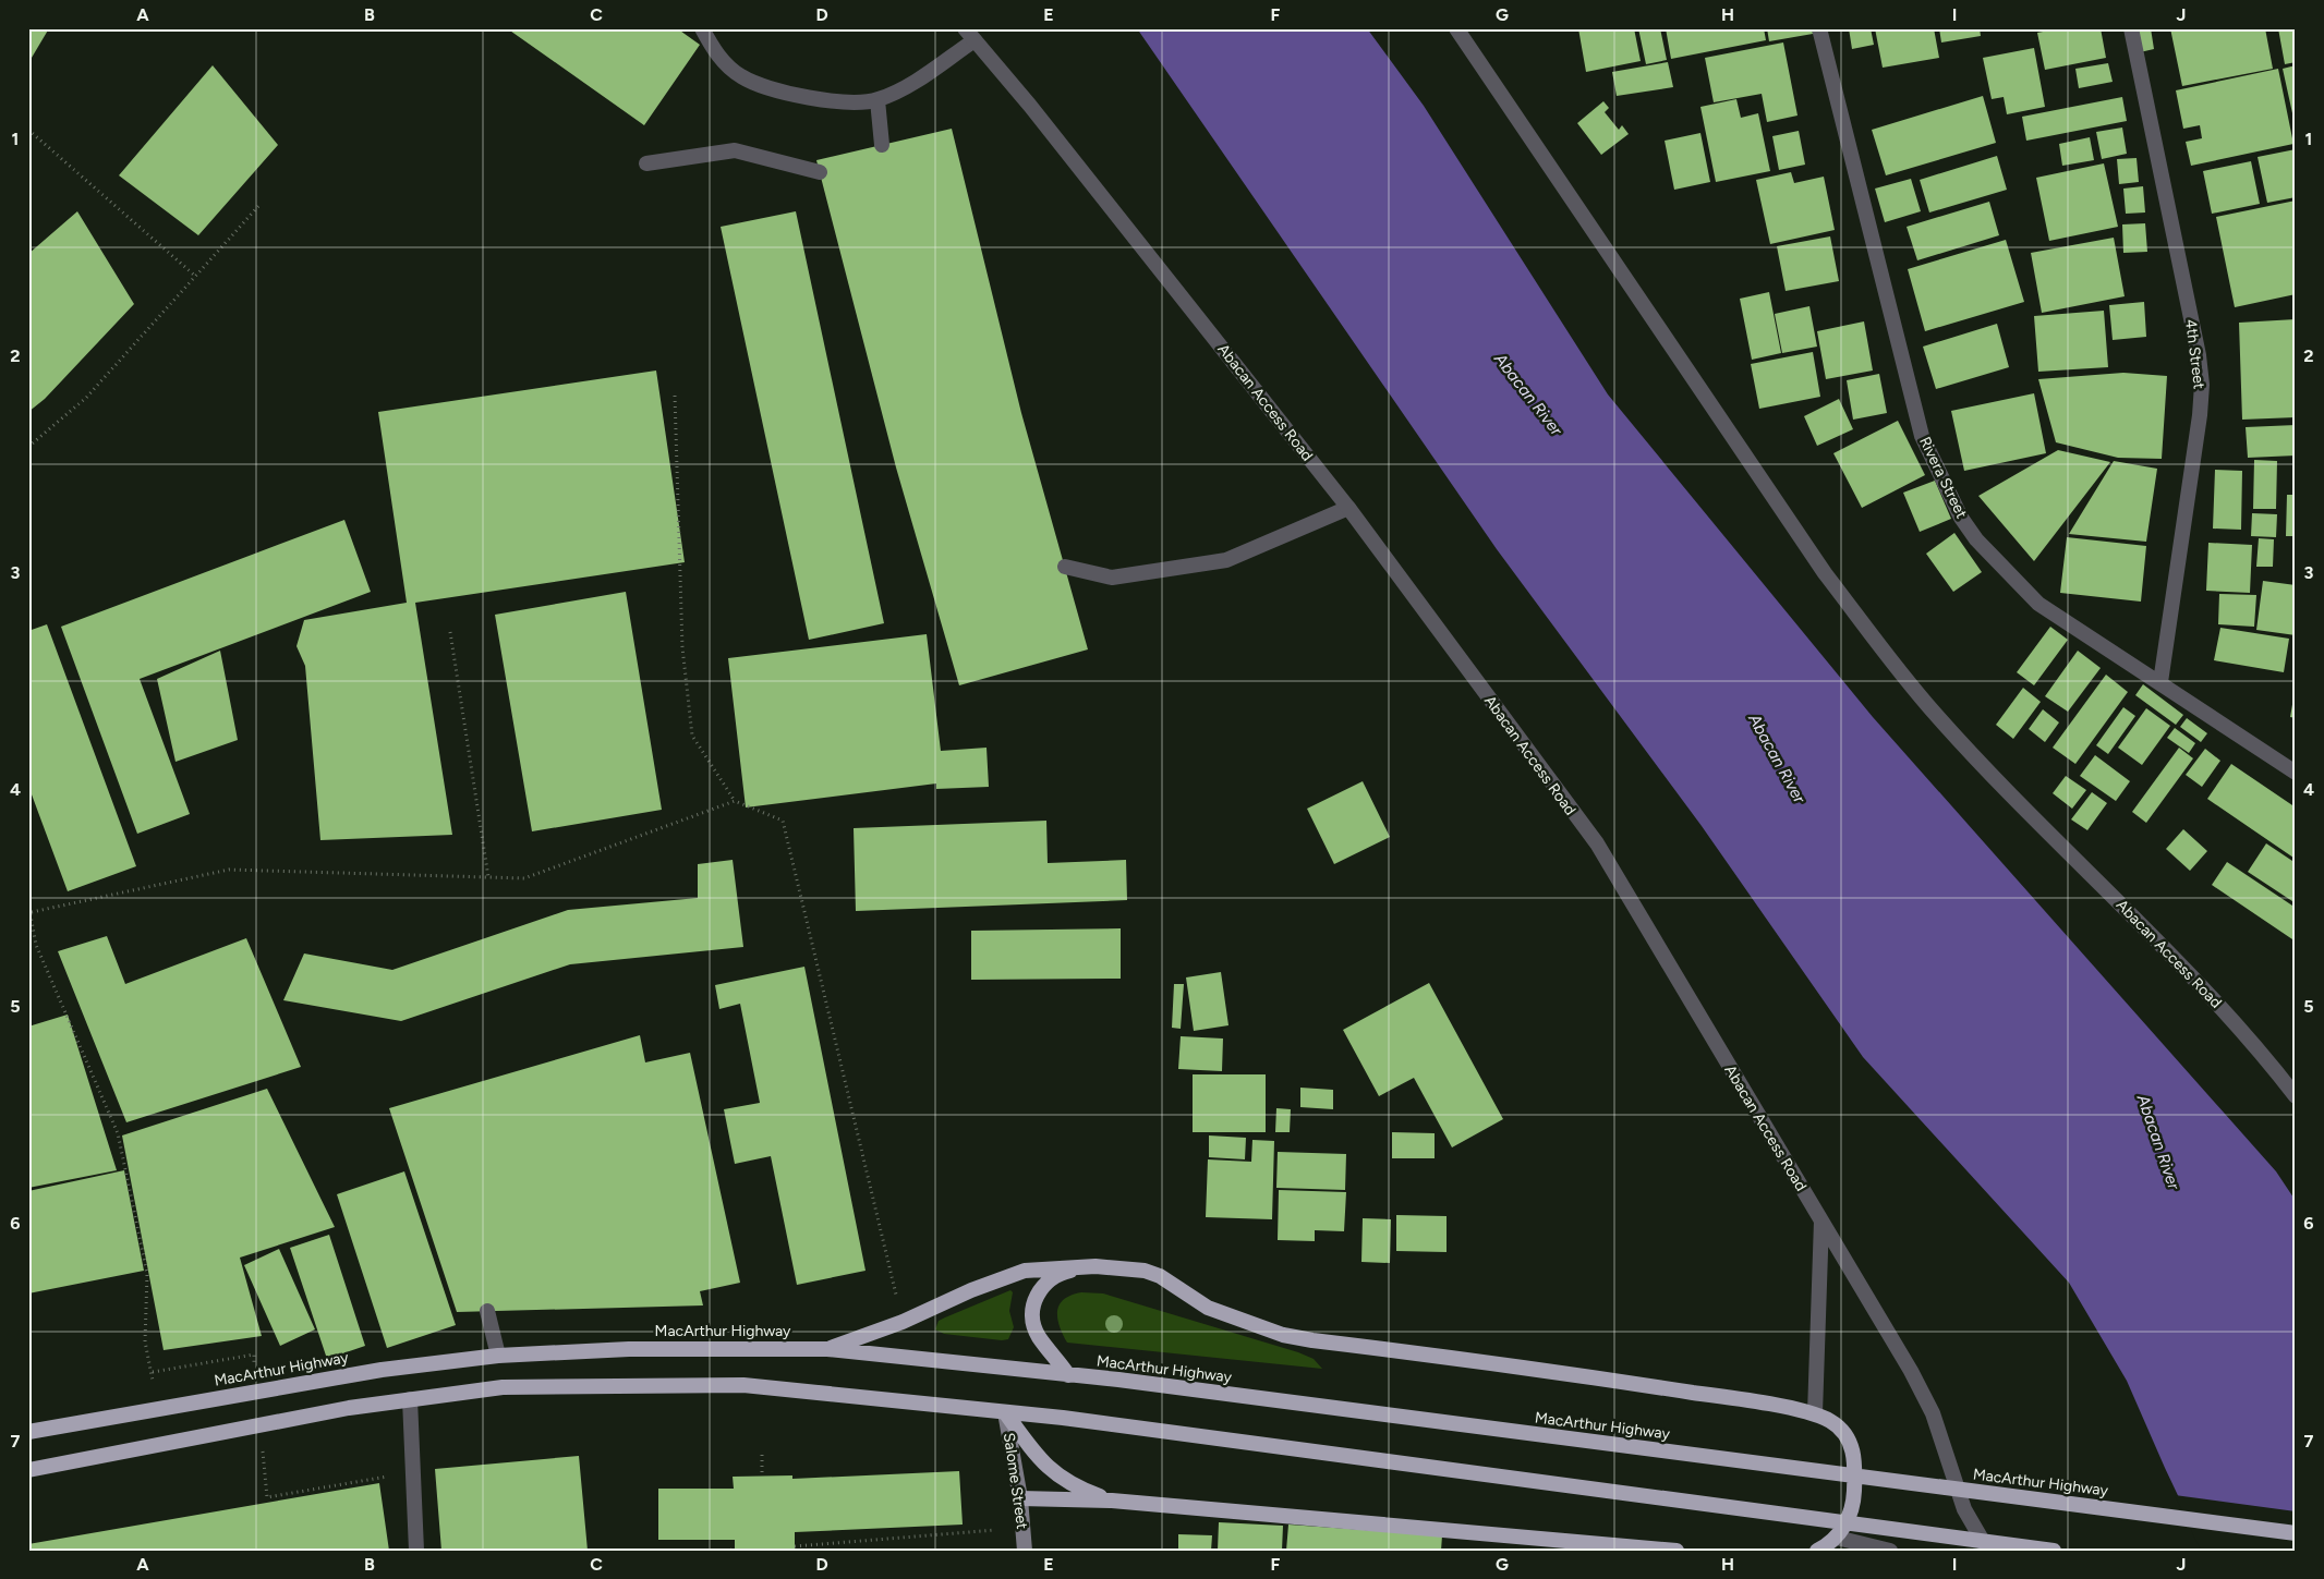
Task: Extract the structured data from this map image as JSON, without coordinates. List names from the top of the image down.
{
  "streets": {
    "highway": ["MacArthur Highway"],
    "main road": ["Salome Street"],
    "street": ["4th Street", "Abacan Access Road", "Rivera Street"]
  },
  "crossings": [
    ["4th Street", "Rivera Street"]
  ],
  "water": ["Abacan River"],
  "grid": {
    "columns": [
      "A",
      "B",
      "C",
      "D",
      "E",
      "F",
      "G",
      "H",
      "I",
      "J"
    ],
    "rows": [
      "1",
      "2",
      "3",
      "4",
      "5",
      "6",
      "7"
    ]
  }
}
